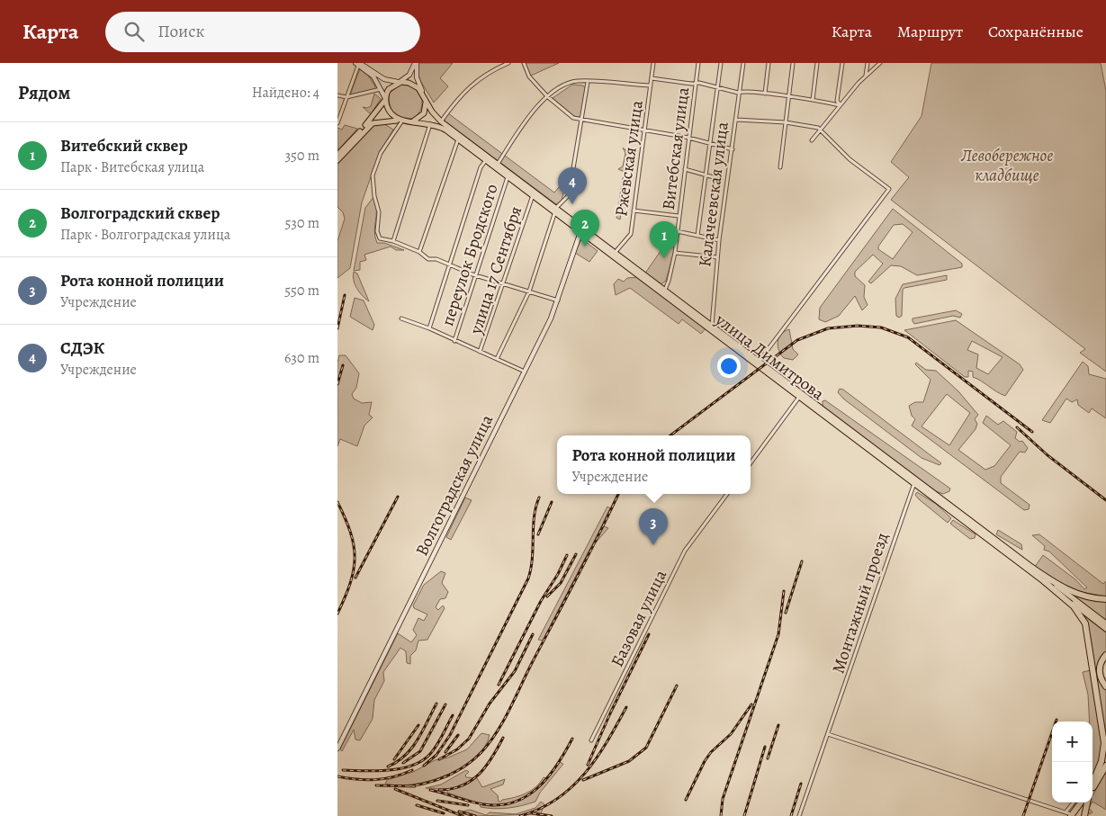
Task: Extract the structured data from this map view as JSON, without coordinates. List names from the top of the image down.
{
  "streets": {
    "main road": ["улица Димитрова", "Волгоградская улица"],
    "street": [
      "Витебская улица",
      "Ржевская улица",
      "Калачеевская улица",
      "переулок Бродского",
      "улица 17 Сентября",
      "Монтажный проезд",
      "Базовая улица"
    ]
  },
  "crossings": [
    ["Витебская улица", "улица Димитрова"],
    ["Ржевская улица", "улица Димитрова"],
    ["Калачеевская улица", "улица Димитрова"],
    ["переулок Бродского", "улица Димитрова"],
    ["улица 17 Сентября", "улица Димитрова"],
    ["улица Димитрова", "Волгоградская улица"],
    ["улица Димитрова", "Монтажный проезд"]
  ],
  "parks": ["Левобережное кладбище"],
  "page": {
    "header": "Карта",
    "search": "Поиск",
    "nav": ["Карта", "Маршрут", "Сохранённые"],
    "heading": ["Рядом", "Найдено: 4"],
    "list": [
      {
        "mark": "1",
        "name": "Витебский сквер",
        "note": "Парк · Витебская улица",
        "value": "350 m"
      },
      {
        "mark": "2",
        "name": "Волгоградский сквер",
        "note": "Парк · Волгоградская улица",
        "value": "530 m"
      },
      {
        "mark": "3",
        "name": "Рота конной полиции",
        "note": "Учреждение",
        "value": "550 m"
      },
      {
        "mark": "4",
        "name": "СДЭК",
        "note": "Учреждение",
        "value": "630 m"
      }
    ],
    "pins": [
      "4",
      "2",
      "1",
      "3"
    ],
    "popup": ["Рота конной полиции", "Учреждение"],
    "map_buttons": ["+", "−"]
  }
}
